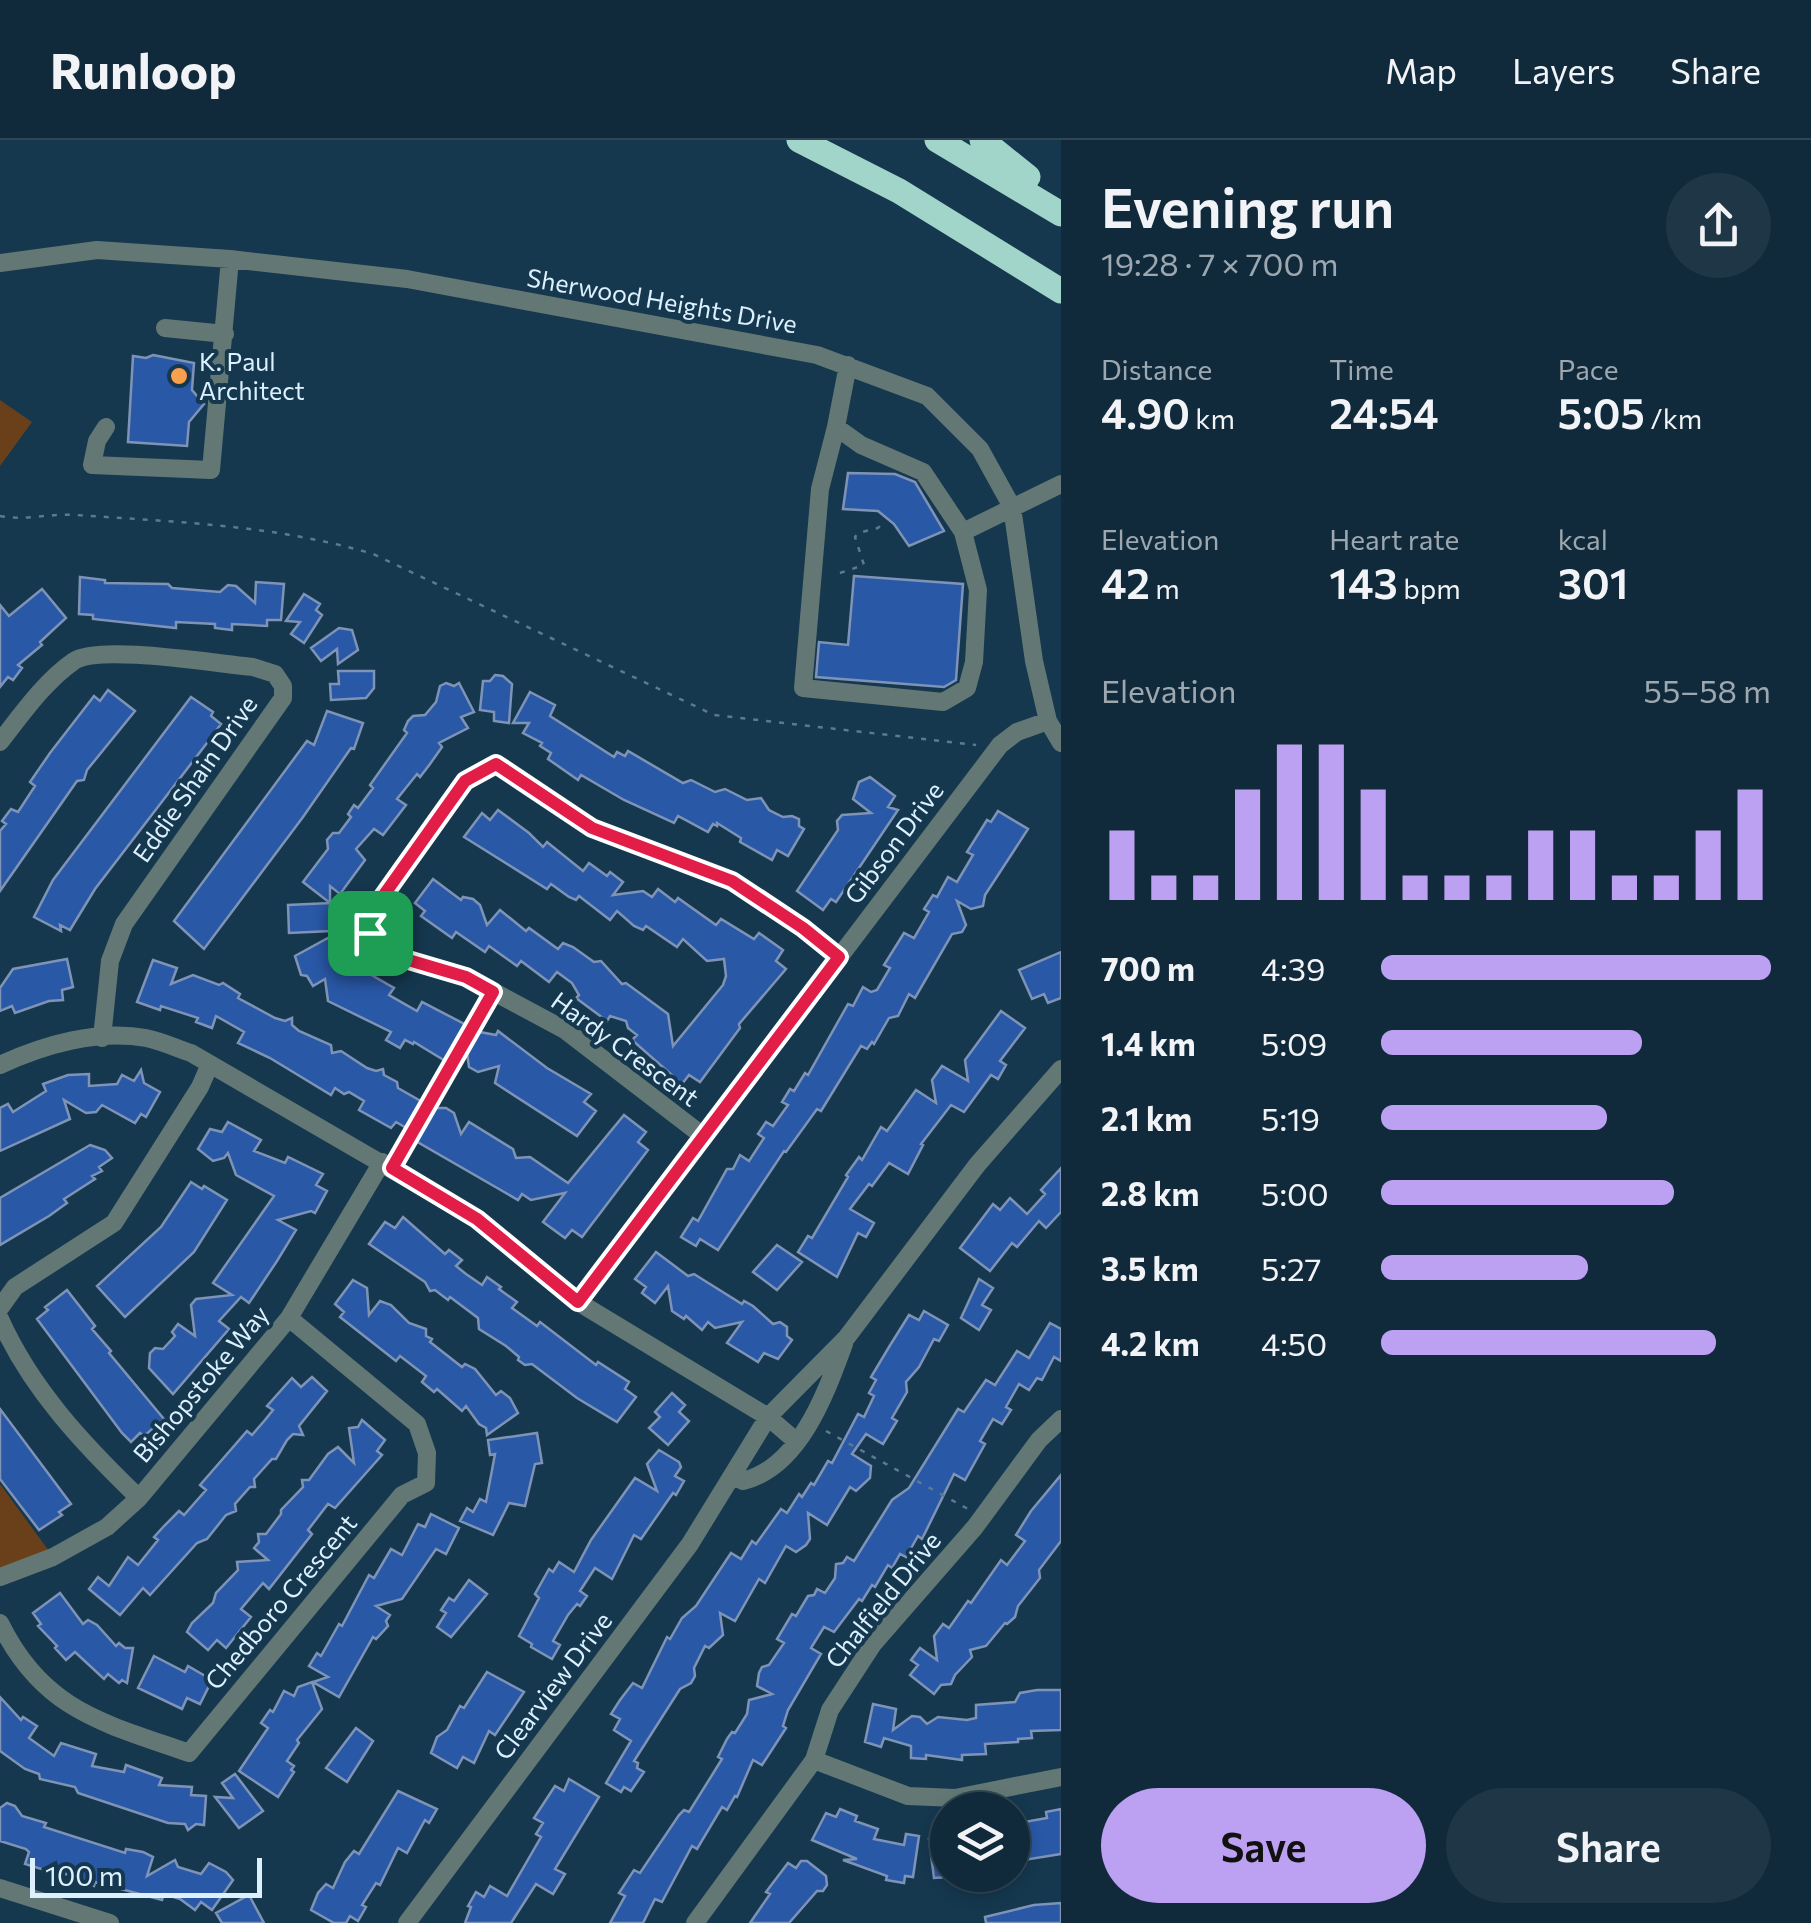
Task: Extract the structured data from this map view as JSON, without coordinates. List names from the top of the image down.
{
  "streets": {
    "street": [
      "Sherwood Heights Drive",
      "Eddie Shain Drive",
      "Gibson Drive",
      "Hardy Crescent",
      "Bishopstoke Way",
      "Chalfield Drive",
      "Chedboro Crescent",
      "Clearview Drive"
    ]
  },
  "crossings": [
    ["Sherwood Heights Drive", "Gibson Drive"],
    ["Gibson Drive", "Hardy Crescent"],
    ["Bishopstoke Way", "Chedboro Crescent"]
  ],
  "places": ["K. Paul Architect"],
  "scale_bar": "100 m",
  "page": {
    "header": "Runloop",
    "nav": ["Map", "Layers", "Share"],
    "heading": ["Evening run", "19:28 · 7 × 700 m"],
    "stats": [
      ["Distance", "4.90 km"],
      ["Time", "24:54"],
      ["Pace", "5:05 /km"],
      ["Elevation", "42 m"],
      ["Heart rate", "143 bpm"],
      ["kcal", "301"]
    ],
    "chart": ["Elevation", "55–58 m"],
    "list": [
      {
        "name": "700 m",
        "note": "4:39"
      },
      {
        "name": "1.4 km",
        "note": "5:09"
      },
      {
        "name": "2.1 km",
        "note": "5:19"
      },
      {
        "name": "2.8 km",
        "note": "5:00"
      },
      {
        "name": "3.5 km",
        "note": "5:27"
      },
      {
        "name": "4.2 km",
        "note": "4:50"
      }
    ],
    "buttons": ["Save", "Share"],
    "scale": "100 m"
  }
}
